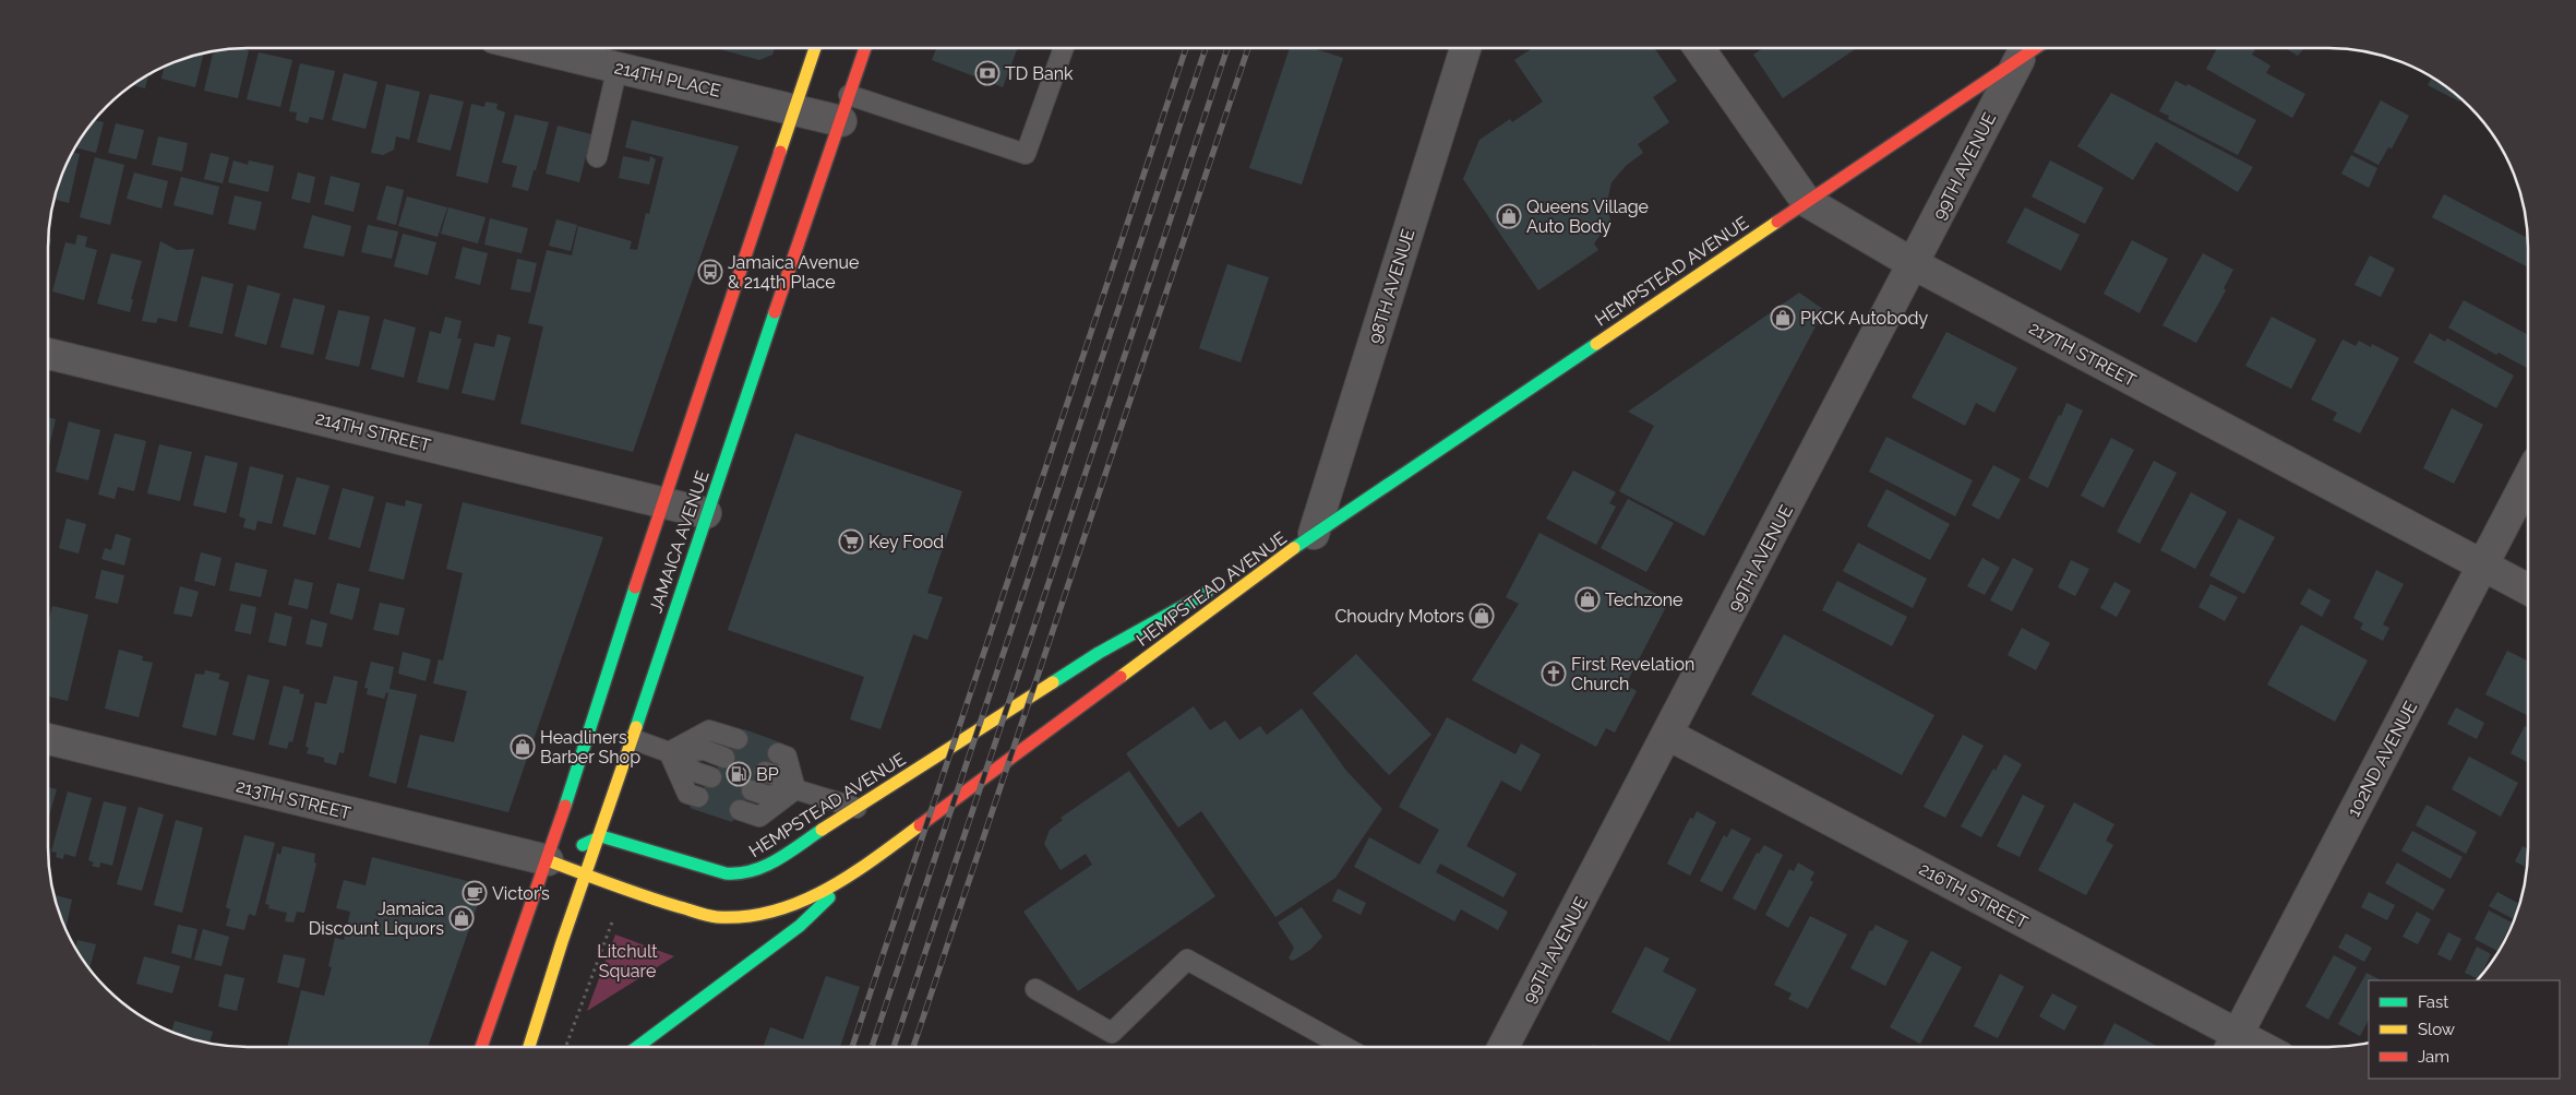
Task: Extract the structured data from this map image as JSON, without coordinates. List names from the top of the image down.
{
  "streets": {
    "main road": ["HEMPSTEAD AVENUE", "JAMAICA AVENUE"],
    "street": [
      "214TH PLACE",
      "99TH AVENUE",
      "98TH AVENUE",
      "217TH STREET",
      "214TH STREET",
      "102ND AVENUE",
      "213TH STREET",
      "216TH STREET"
    ]
  },
  "crossings": [
    ["214TH PLACE", "JAMAICA AVENUE"],
    ["99TH AVENUE", "HEMPSTEAD AVENUE"],
    ["99TH AVENUE", "217TH STREET"],
    ["99TH AVENUE", "216TH STREET"],
    ["HEMPSTEAD AVENUE", "98TH AVENUE"],
    ["HEMPSTEAD AVENUE", "217TH STREET"],
    ["HEMPSTEAD AVENUE", "JAMAICA AVENUE"],
    ["HEMPSTEAD AVENUE", "213TH STREET"],
    ["217TH STREET", "102ND AVENUE"],
    ["214TH STREET", "JAMAICA AVENUE"],
    ["JAMAICA AVENUE", "213TH STREET"],
    ["102ND AVENUE", "216TH STREET"]
  ],
  "parks": ["Litchult Square"],
  "places": {
    "bank": ["TD Bank"],
    "shop": [
      "Queens Village Auto Body",
      "PKCK Autobody",
      "Techzone",
      "Choudry Motors",
      "Headliners Barber Shop",
      "Jamaica Discount Liquors"
    ],
    "bus stop": ["Jamaica Avenue & 214th Place"],
    "supermarket": ["Key Food"],
    "church": ["First Revelation Church"],
    "fuel station": ["BP"],
    "cafe": ["Victor’s"]
  },
  "legend": ["Fast", "Slow", "Jam"]
}
